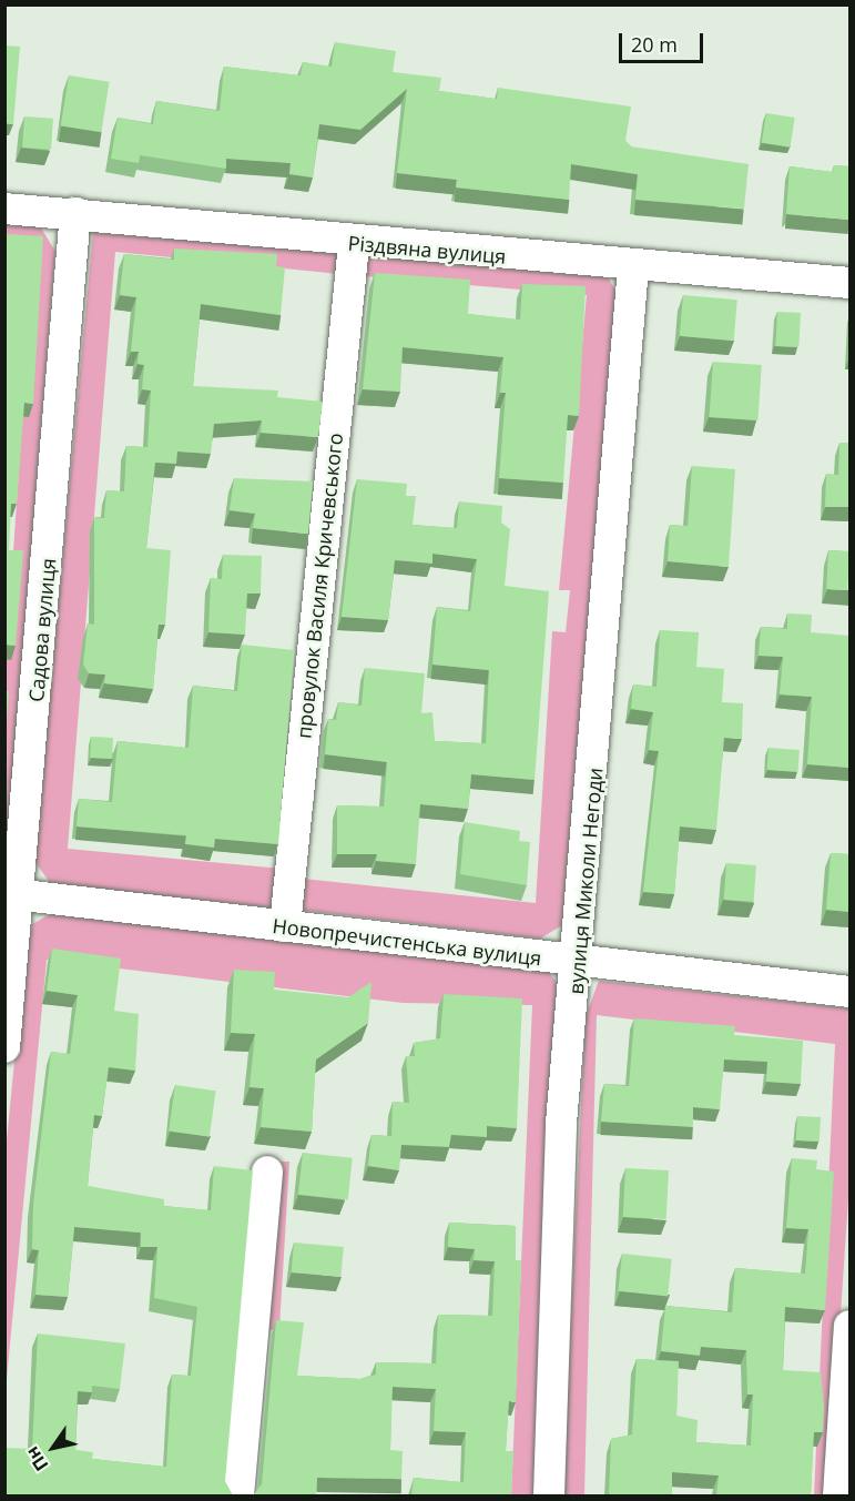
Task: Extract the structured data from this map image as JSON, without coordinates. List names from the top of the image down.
{
  "streets": {
    "street": [
      "Різдвяна вулиця",
      "провулок Василя Кричевського",
      "Садова вулиця",
      "вулиця Миколи Негоди",
      "Новопречистенська вулиця"
    ]
  },
  "crossings": [
    ["Різдвяна вулиця", "провулок Василя Кричевського"],
    ["Різдвяна вулиця", "Садова вулиця"],
    ["Різдвяна вулиця", "вулиця Миколи Негоди"],
    ["провулок Василя Кричевського", "Новопречистенська вулиця"],
    ["Садова вулиця", "Новопречистенська вулиця"],
    ["вулиця Миколи Негоди", "Новопречистенська вулиця"]
  ],
  "scale_bar": "20 m",
  "north": "bottom left"
}
